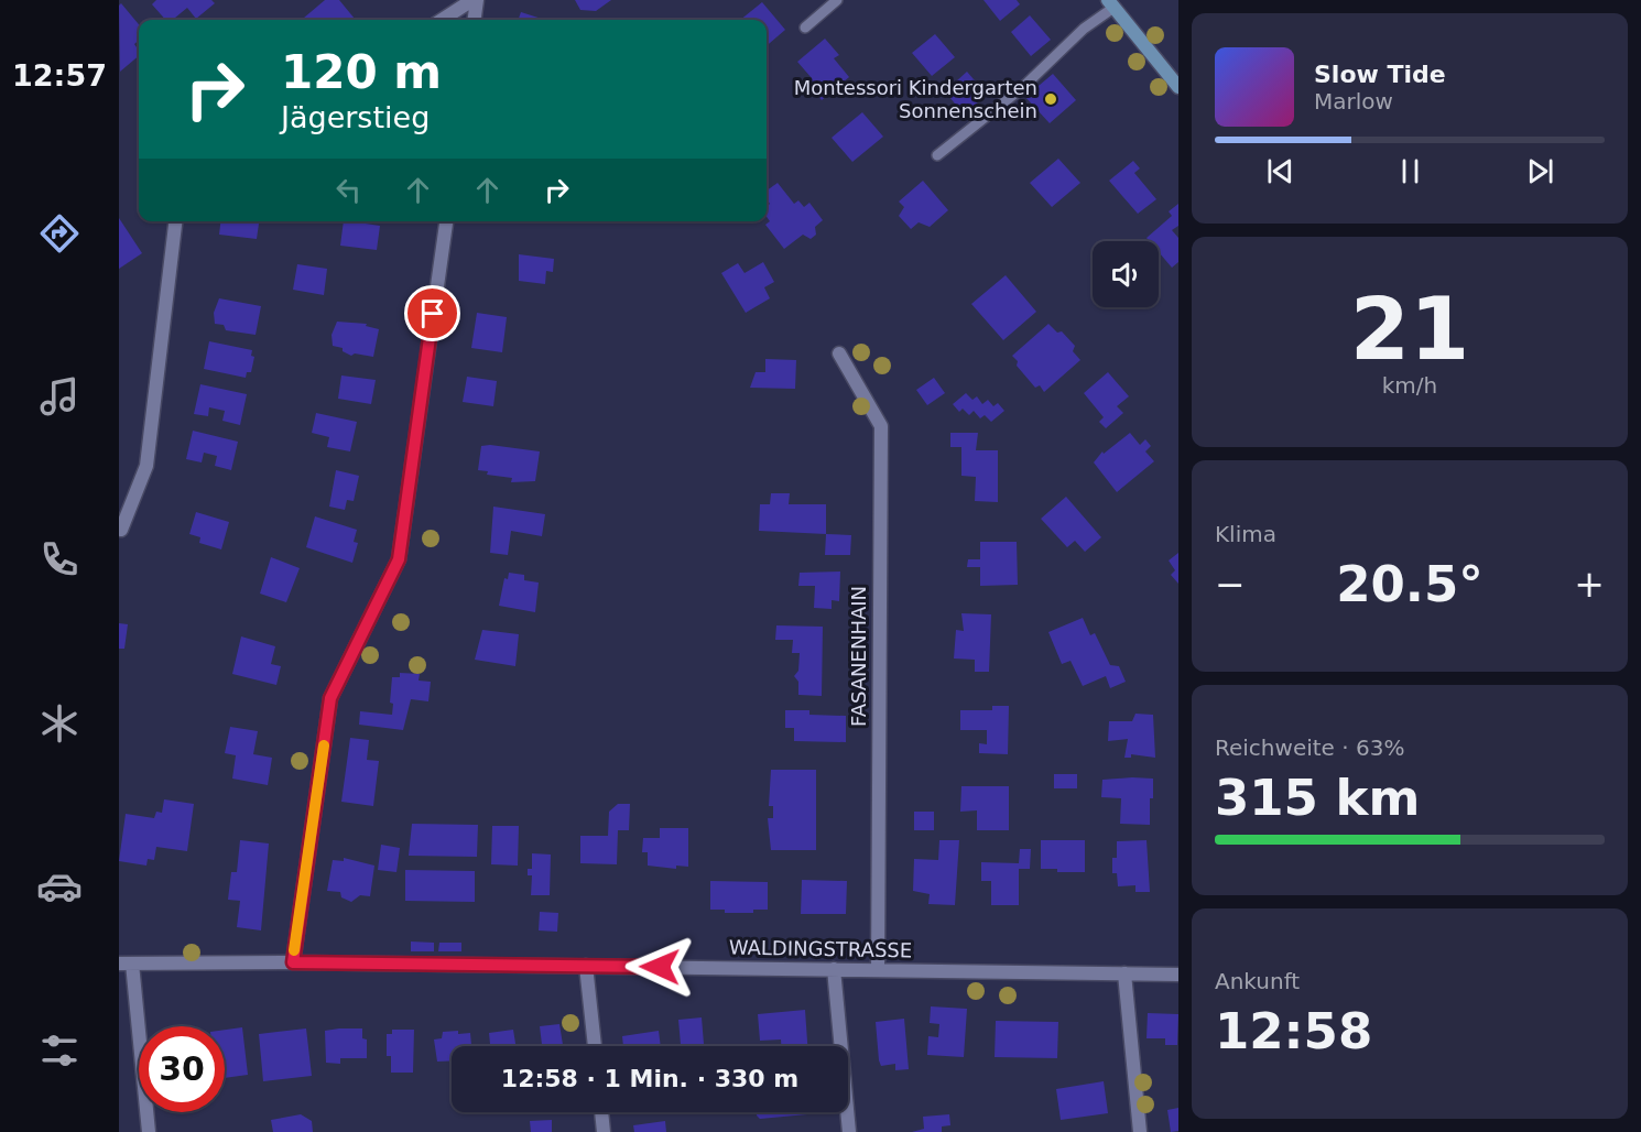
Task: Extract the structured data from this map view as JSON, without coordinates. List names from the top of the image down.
{
  "streets": {
    "street": ["FASANENHAIN", "WALDINGSTRASSE"]
  },
  "crossings": [
    ["FASANENHAIN", "WALDINGSTRASSE"]
  ],
  "places": ["Montessori Kindergarten Sonnenschein"],
  "page": {
    "tabs": "12:57",
    "turn": ["120 m", "Jägerstieg"],
    "song": ["Slow Tide", "Marlow"],
    "tile": [
      ["21", "km/h"],
      "Klima",
      ["Reichweite · 63%", "315 km"],
      ["Ankunft", "12:58"]
    ],
    "heat": ["−", "20.5°", "+"],
    "limit": "30",
    "trip": "12:58 · 1 Min. · 330 m"
  }
}
